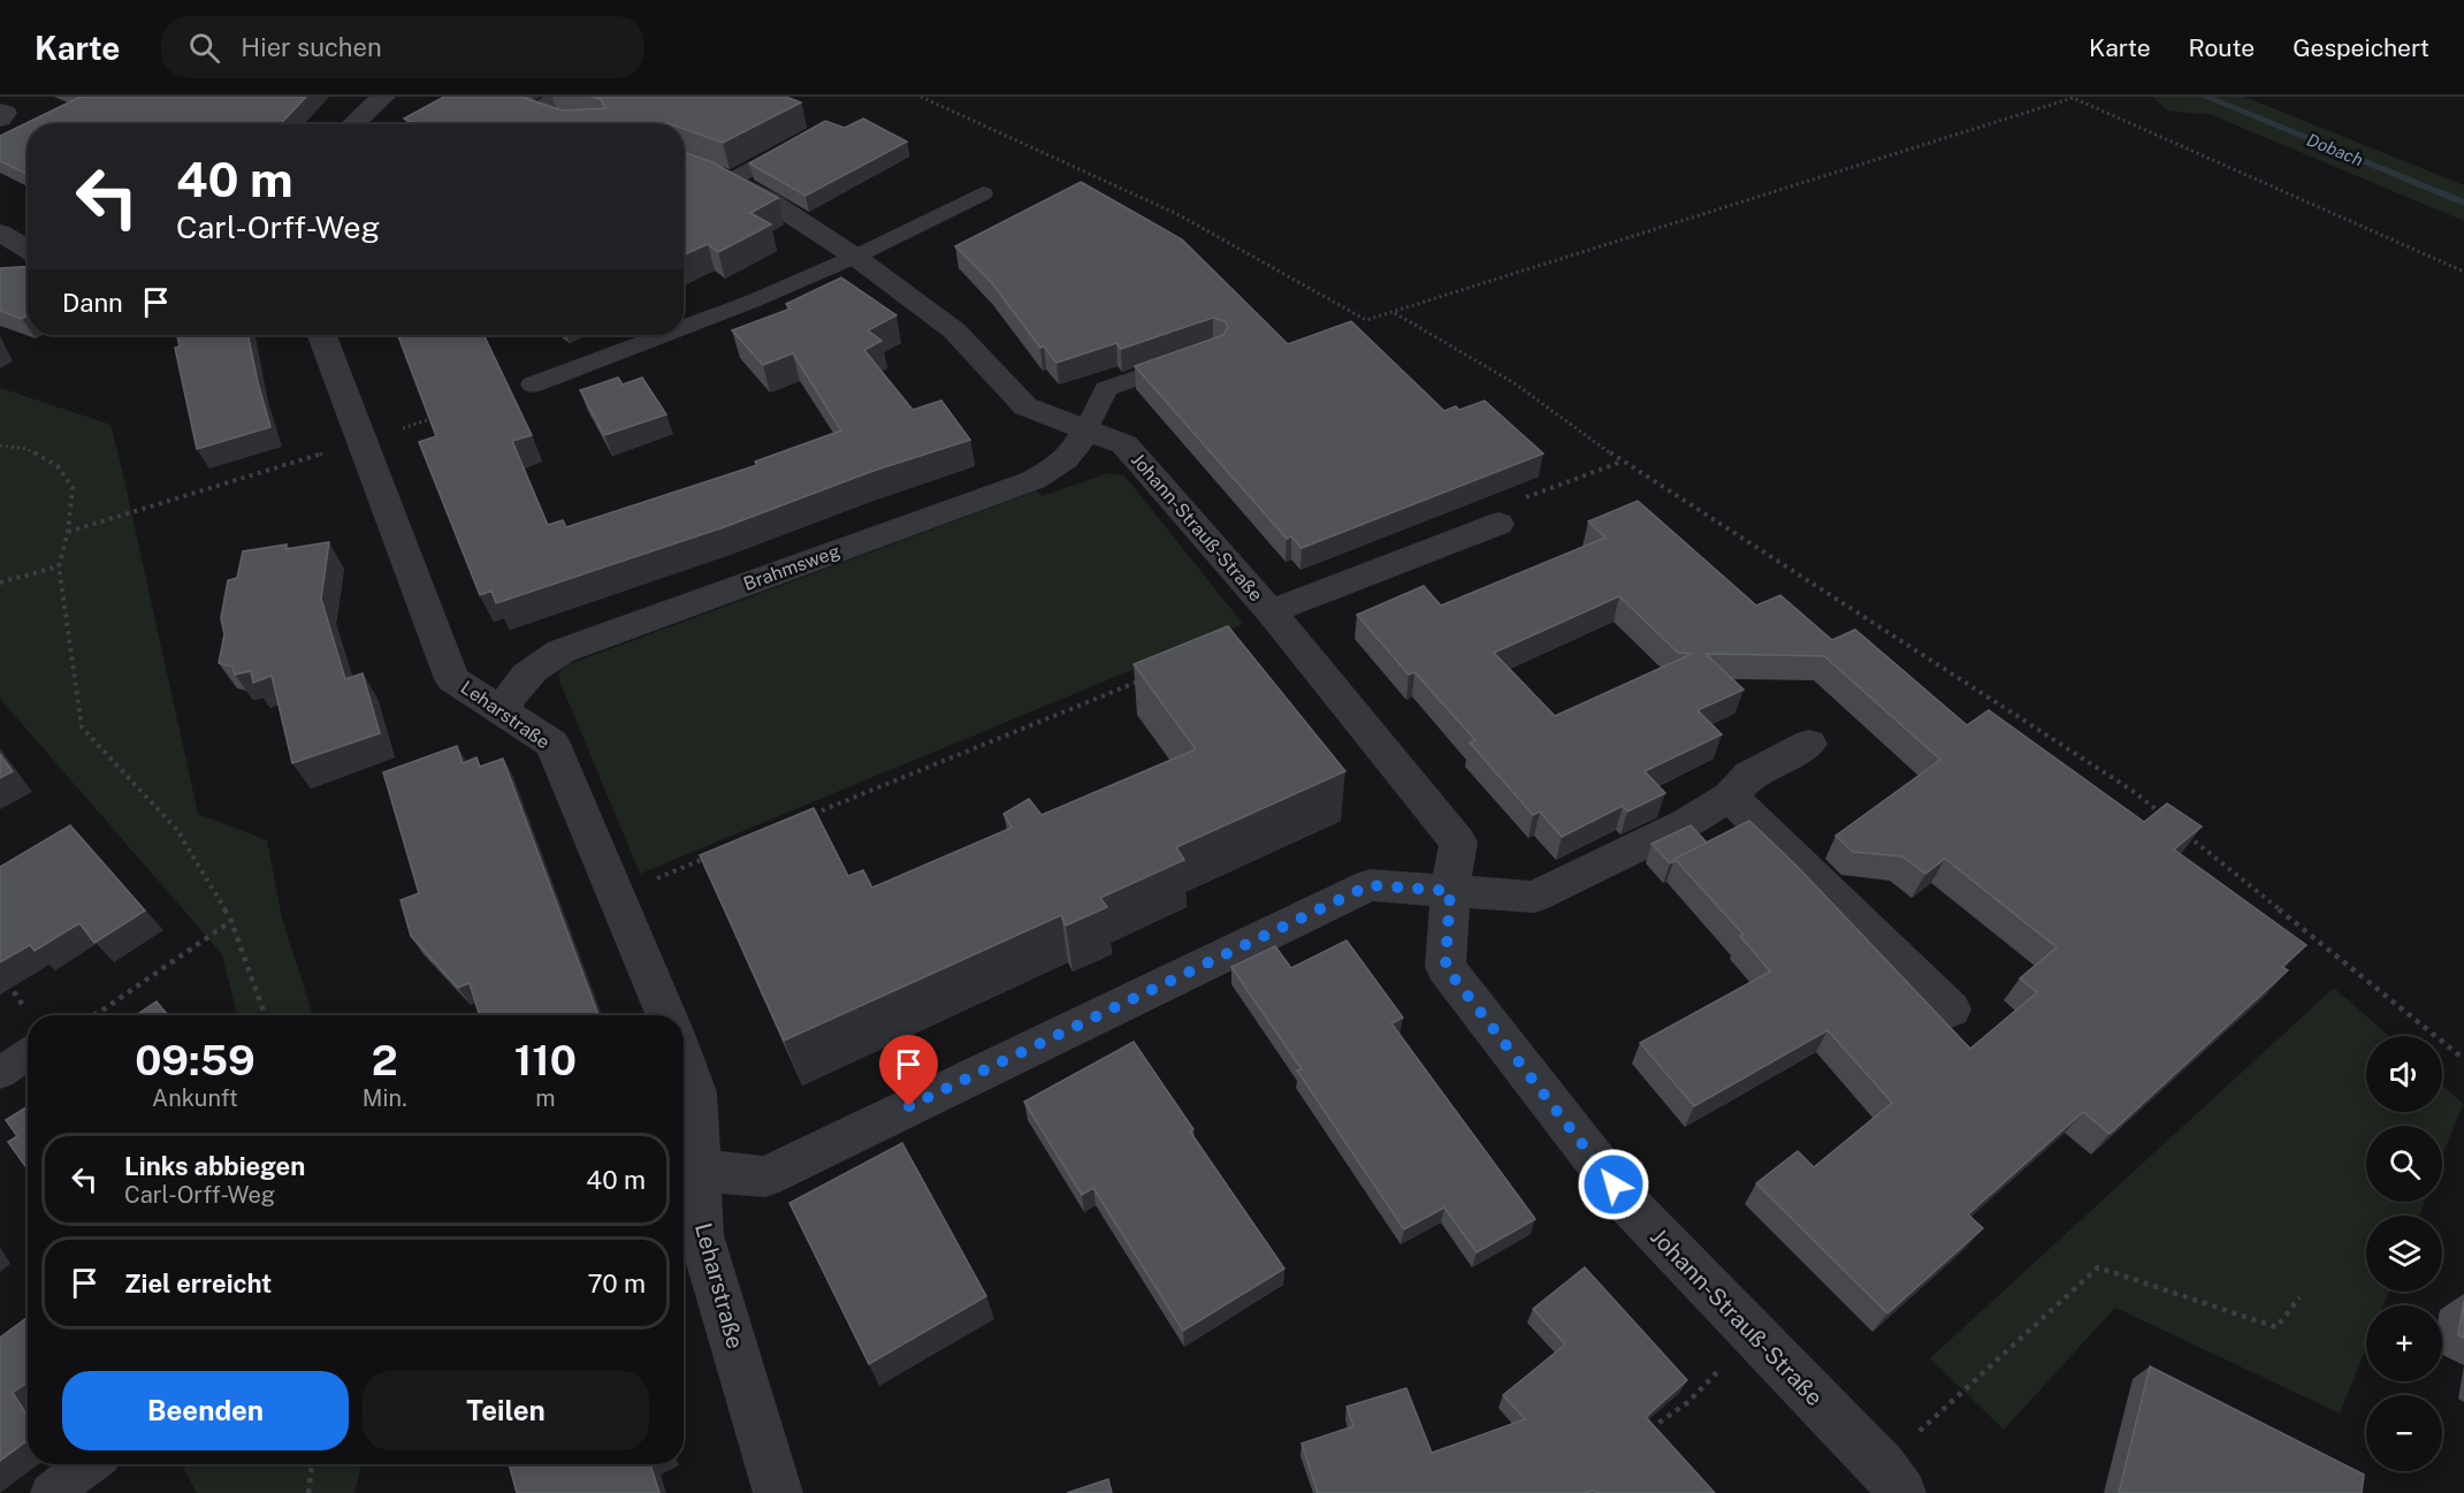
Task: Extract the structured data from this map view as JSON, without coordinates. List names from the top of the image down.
{
  "streets": {
    "street": ["Johann-Strauß-Straße", "Brahmsweg", "Leharstraße"]
  },
  "crossings": [
    ["Johann-Strauß-Straße", "Brahmsweg"],
    ["Brahmsweg", "Leharstraße"]
  ],
  "water": ["Dobach"],
  "page": {
    "header": "Karte",
    "search": "Hier suchen",
    "nav": ["Karte", "Route", "Gespeichert"],
    "turn": ["40 m", "Carl-Orff-Weg"],
    "then": "Dann",
    "eta": [
      "09:59",
      "Ankunft",
      "2",
      "Min.",
      "110",
      "m"
    ],
    "map_buttons": ["+", "−"],
    "list": [
      {
        "name": "Links abbiegen",
        "note": "Carl-Orff-Weg",
        "value": "40 m"
      },
      {
        "name": "Ziel erreicht",
        "value": "70 m"
      }
    ],
    "buttons": ["Beenden", "Teilen"]
  }
}
